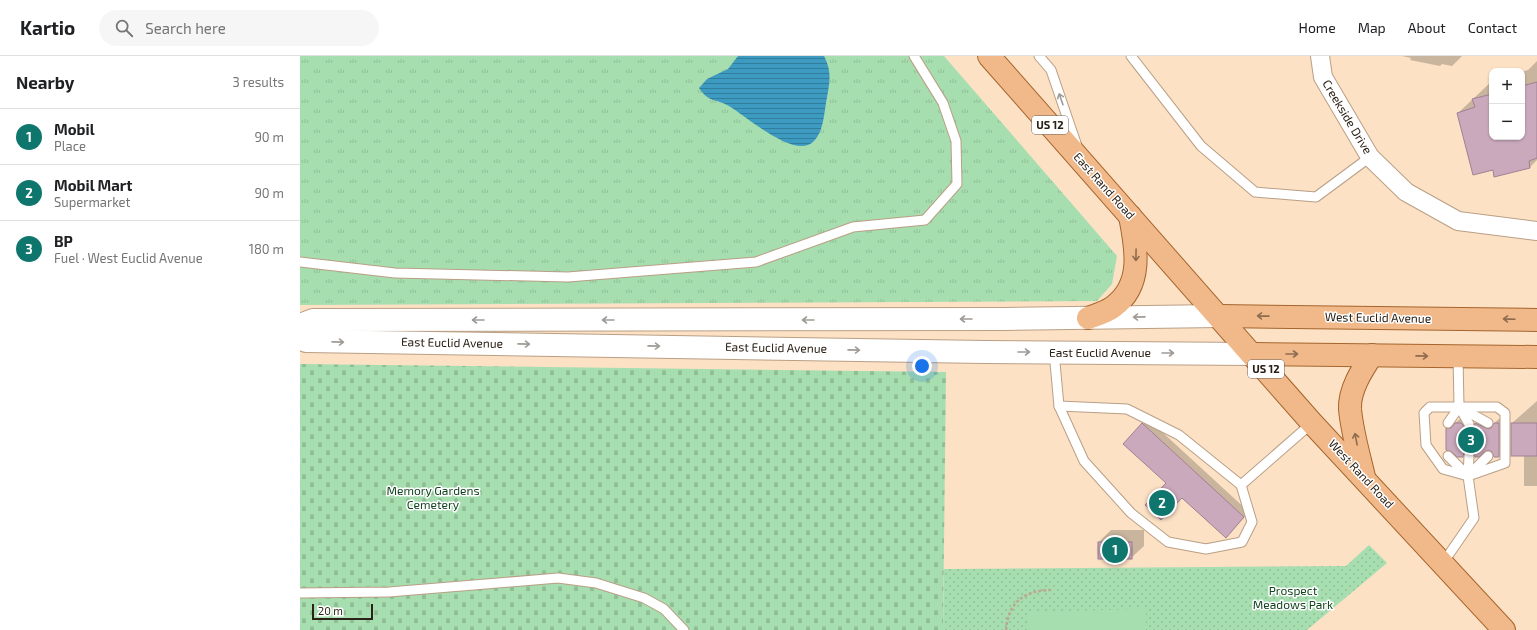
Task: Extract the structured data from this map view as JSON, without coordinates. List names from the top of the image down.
{
  "streets": {
    "main road": [
      "US 12",
      "East Rand Road",
      "West Euclid Avenue",
      "East Euclid Avenue",
      "West Rand Road"
    ],
    "street": ["Creekside Drive"]
  },
  "crossings": [
    ["East Rand Road", "West Euclid Avenue"],
    ["East Rand Road", "East Euclid Avenue"],
    ["East Rand Road", "West Rand Road"],
    ["West Euclid Avenue", "East Euclid Avenue"],
    ["West Euclid Avenue", "West Rand Road"],
    ["East Euclid Avenue", "West Rand Road"]
  ],
  "parks": ["Memory Gardens Cemetery", "Prospect Meadows Park"],
  "scale_bar": "20 m",
  "page": {
    "header": "Kartio",
    "search": "Search here",
    "nav": [
      "Home",
      "Map",
      "About",
      "Contact"
    ],
    "heading": ["Nearby", "3 results"],
    "map_buttons": ["+", "−"],
    "list": [
      {
        "mark": "1",
        "name": "Mobil",
        "note": "Place",
        "value": "90 m"
      },
      {
        "mark": "2",
        "name": "Mobil Mart",
        "note": "Supermarket",
        "value": "90 m"
      },
      {
        "mark": "3",
        "name": "BP",
        "note": "Fuel · West Euclid Avenue",
        "value": "180 m"
      }
    ],
    "pins": ["3", "2", "1"],
    "scale": "20 m"
  }
}
